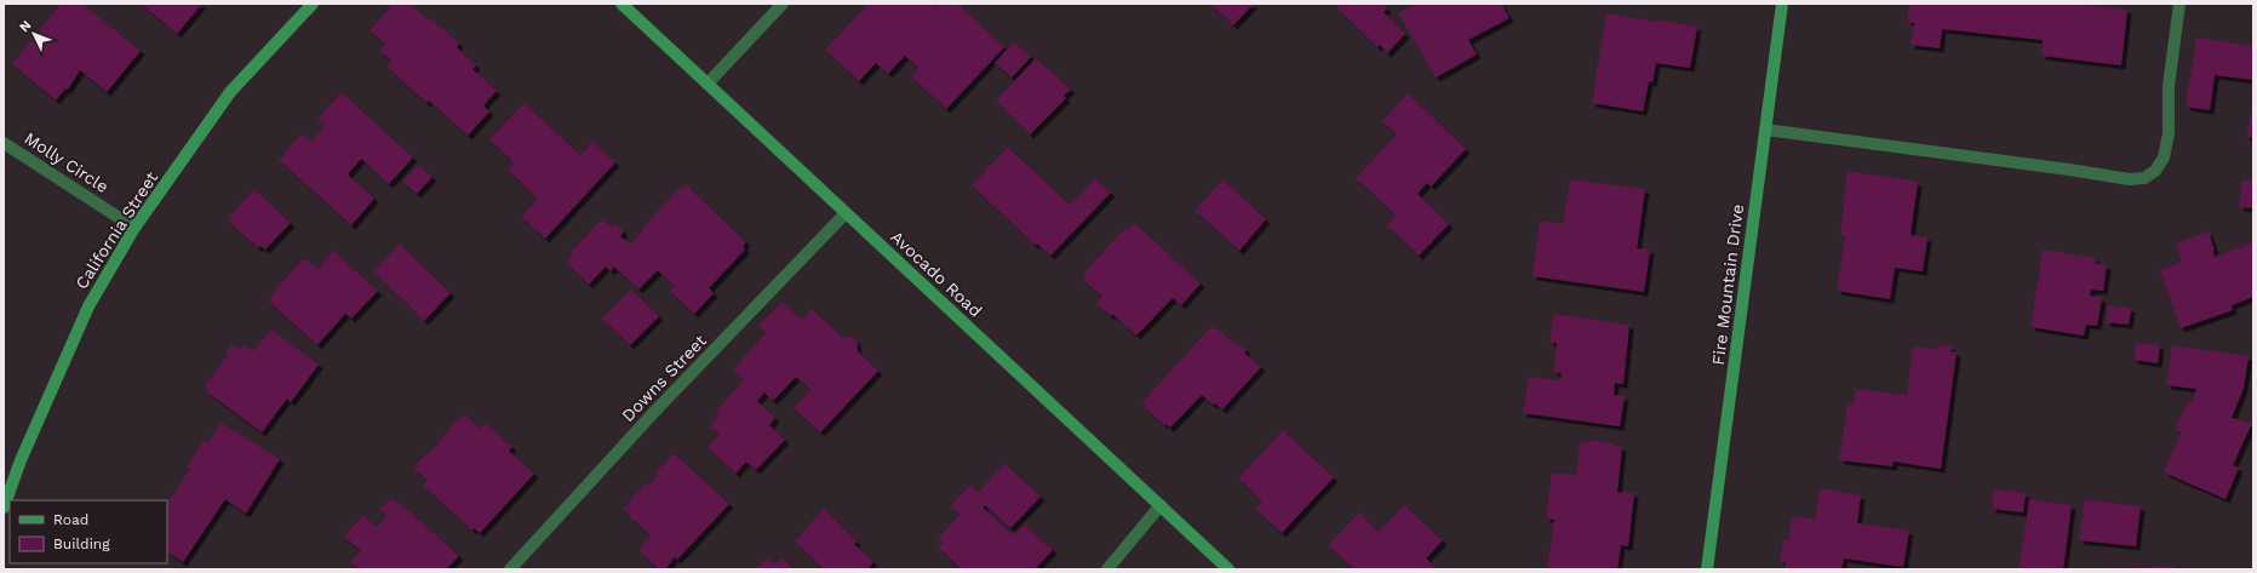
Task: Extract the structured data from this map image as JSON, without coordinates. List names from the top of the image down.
{
  "streets": {
    "street": [
      "Molly Circle",
      "California Street",
      "Avocado Road",
      "Fire Mountain Drive",
      "Downs Street"
    ]
  },
  "crossings": [
    ["Molly Circle", "California Street"],
    ["Avocado Road", "Downs Street"]
  ],
  "legend": ["Road", "Building"],
  "north": "top left"
}
